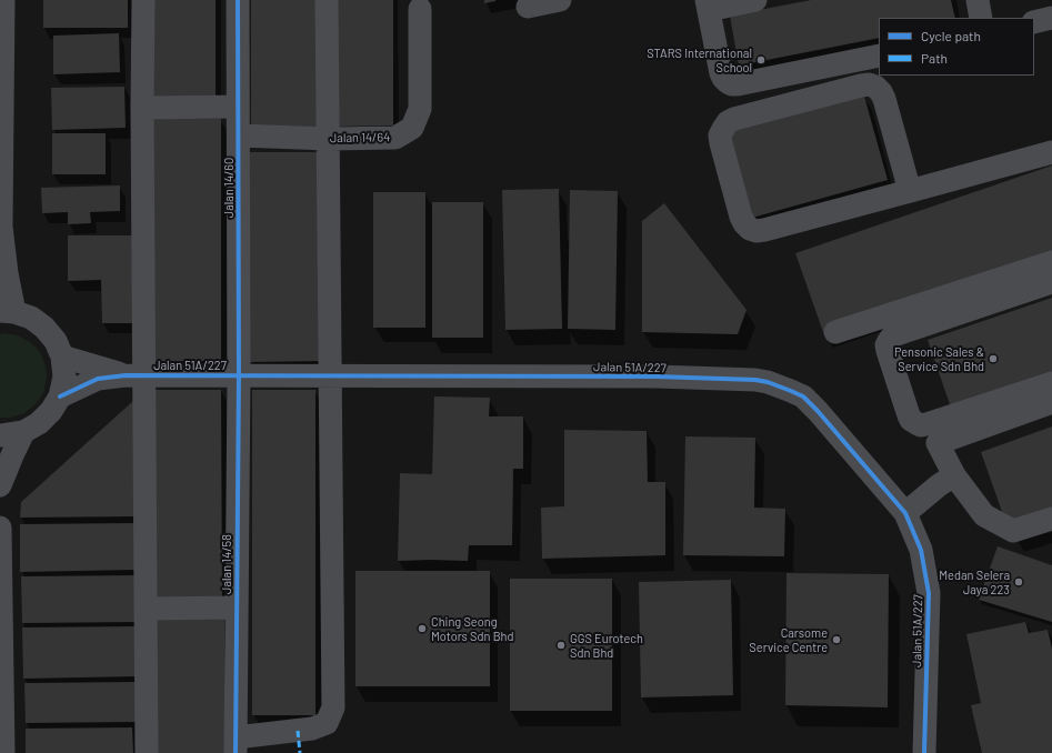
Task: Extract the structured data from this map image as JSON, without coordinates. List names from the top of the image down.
{
  "streets": {
    "street": [
      "Jalan 14/64",
      "Jalan 14/60",
      "Jalan 51A/227",
      "Jalan 14/58"
    ]
  },
  "crossings": [
    ["Jalan 14/64", "Jalan 14/60"],
    ["Jalan 14/60", "Jalan 51A/227"],
    ["Jalan 14/60", "Jalan 14/58"],
    ["Jalan 51A/227", "Jalan 14/58"]
  ],
  "places": [
    "STARS International School",
    "Pensonic Sales & Service Sdn Bhd",
    "Medan Selera Jaya 223",
    "Ching Seong Motors Sdn Bhd",
    "Carsome Service Centre",
    "GGS Eurotech Sdn Bhd"
  ],
  "legend": ["Cycle path", "Path"]
}
